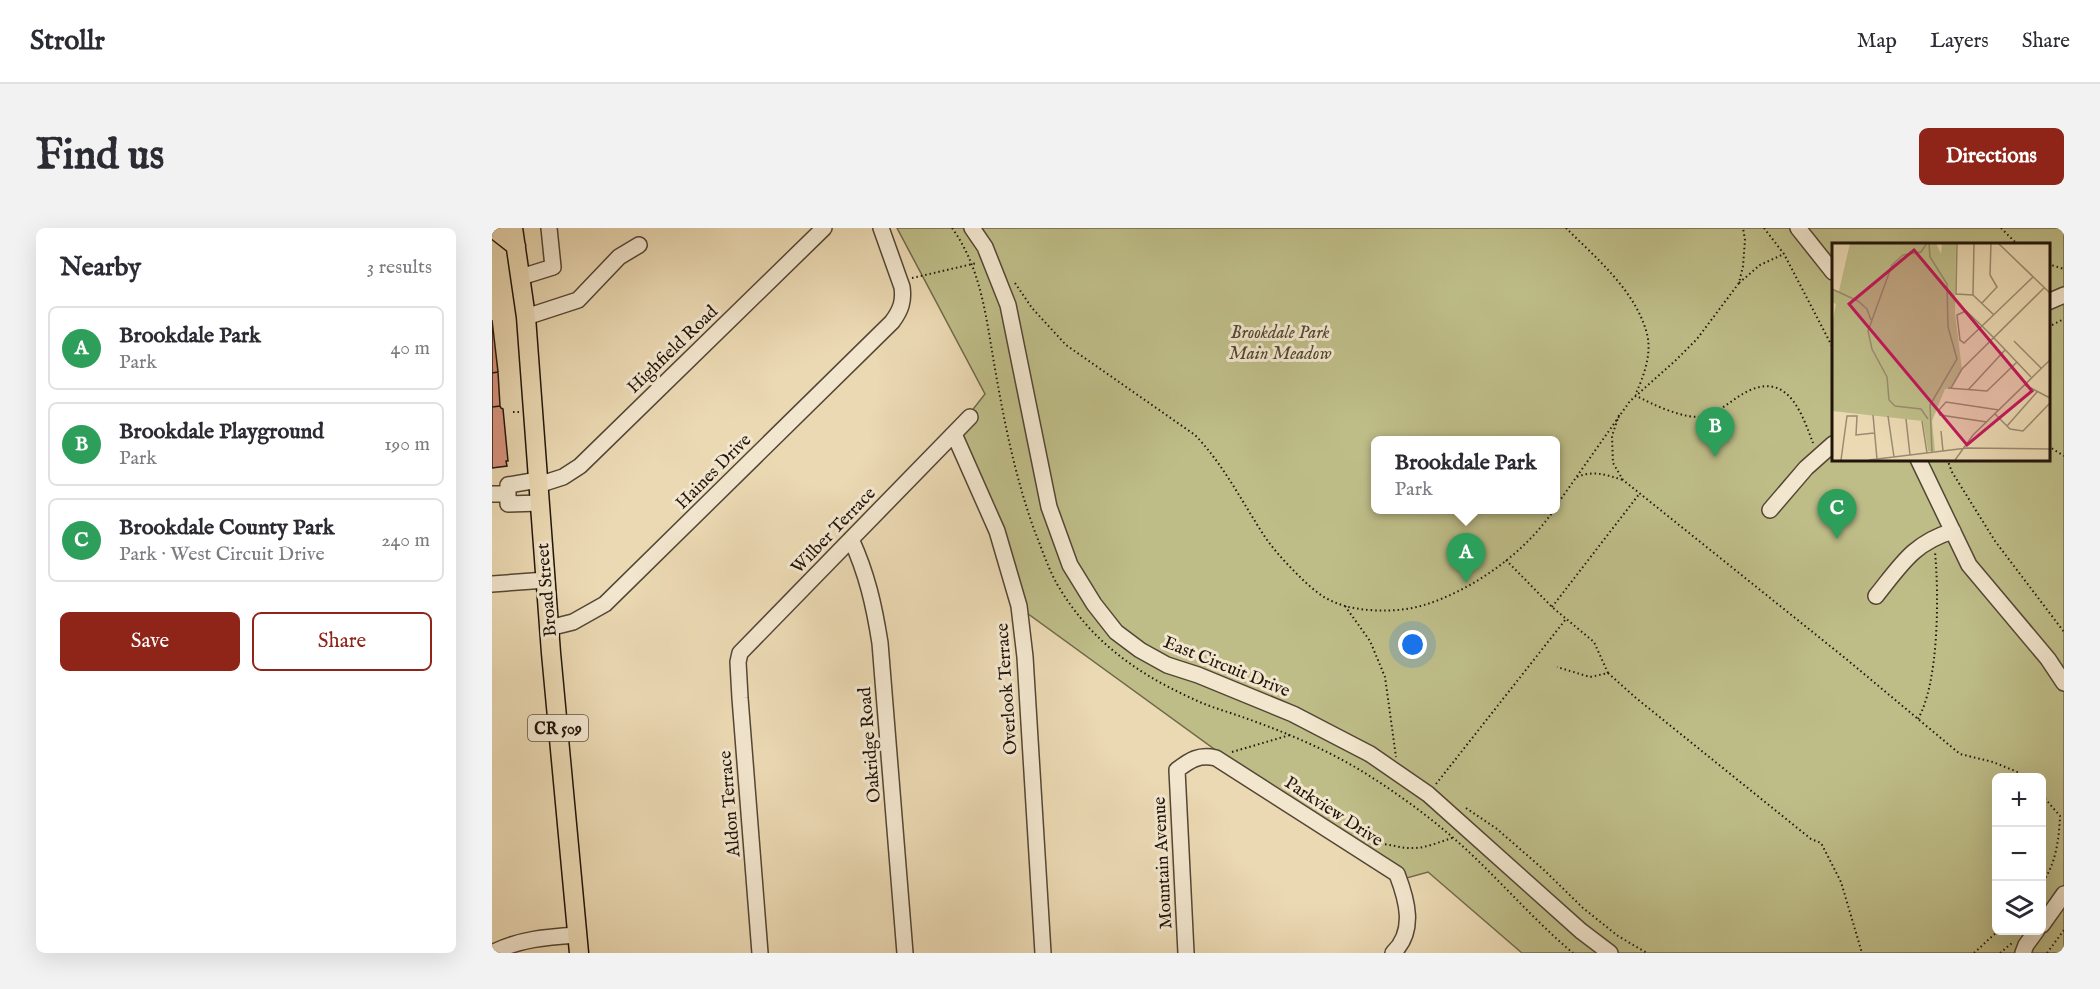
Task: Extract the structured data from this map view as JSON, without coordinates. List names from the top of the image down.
{
  "streets": {
    "main road": ["Broad Street", "CR 509"],
    "street": [
      "Highfield Road",
      "Haines Drive",
      "Wilber Terrace",
      "East Circuit Drive",
      "Overlook Terrace",
      "Oakridge Road",
      "Aldon Terrace",
      "Parkview Drive",
      "Mountain Avenue"
    ]
  },
  "crossings": [
    ["Highfield Road", "Broad Street"],
    ["Haines Drive", "Broad Street"],
    ["Wilber Terrace", "Overlook Terrace"],
    ["Wilber Terrace", "Oakridge Road"],
    ["Wilber Terrace", "Aldon Terrace"],
    ["Parkview Drive", "Mountain Avenue"]
  ],
  "parks": ["Brookdale Park Main Meadow"],
  "page": {
    "header": "Strollr",
    "nav": ["Map", "Layers", "Share"],
    "buttons": [
      "Directions",
      ["Save", "Share"]
    ],
    "title": "Find us",
    "heading": ["Nearby", "3 results"],
    "list": [
      {
        "mark": "A",
        "name": "Brookdale Park",
        "note": "Park",
        "value": "40 m"
      },
      {
        "mark": "B",
        "name": "Brookdale Playground",
        "note": "Park",
        "value": "190 m"
      },
      {
        "mark": "C",
        "name": "Brookdale County Park",
        "note": "Park · West Circuit Drive",
        "value": "240 m"
      }
    ],
    "pins": ["B", "C", "A"],
    "popup": ["Brookdale Park", "Park"],
    "map_buttons": ["+", "−"]
  }
}
